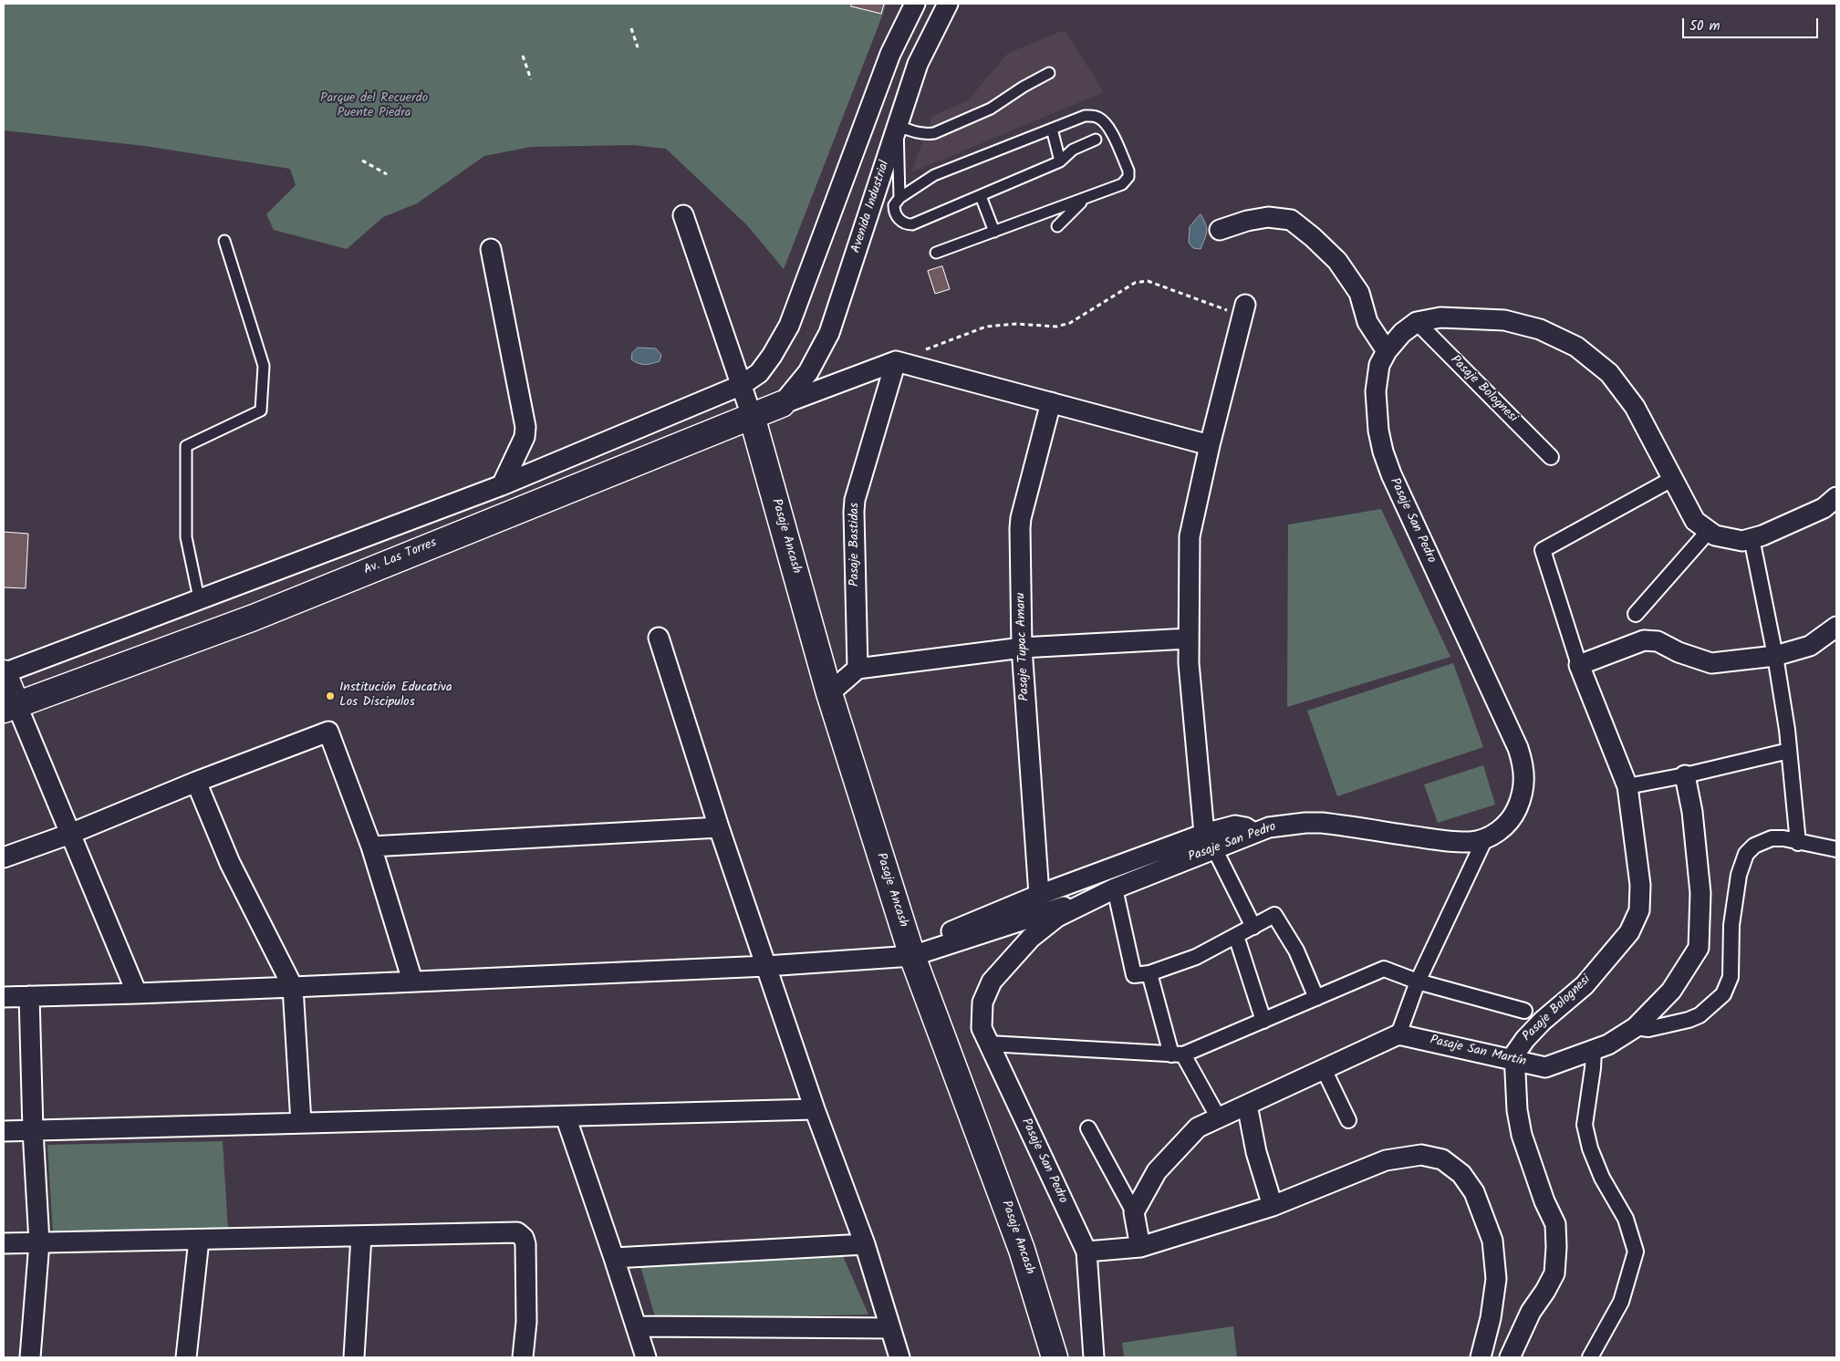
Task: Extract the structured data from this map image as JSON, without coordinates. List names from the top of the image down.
{
  "streets": {
    "street": [
      "Avenida Industrial",
      "Pasaje Bolognesi",
      "Pasaje San Pedro",
      "Pasaje Ancash",
      "Pasaje Bastidas",
      "Av. Las Torres",
      "Pasaje Tupac Amaru",
      "Pasaje San Martín"
    ]
  },
  "crossings": [
    ["Avenida Industrial", "Av. Las Torres"],
    ["Pasaje Bolognesi", "Pasaje San Pedro"],
    ["Pasaje Bolognesi", "Pasaje San Martín"],
    ["Pasaje Ancash", "Av. Las Torres"]
  ],
  "parks": ["Parque del Recuerdo Puente Piedra"],
  "places": ["Institución Educativa Los Discipulos"],
  "scale_bar": "50 m"
}
